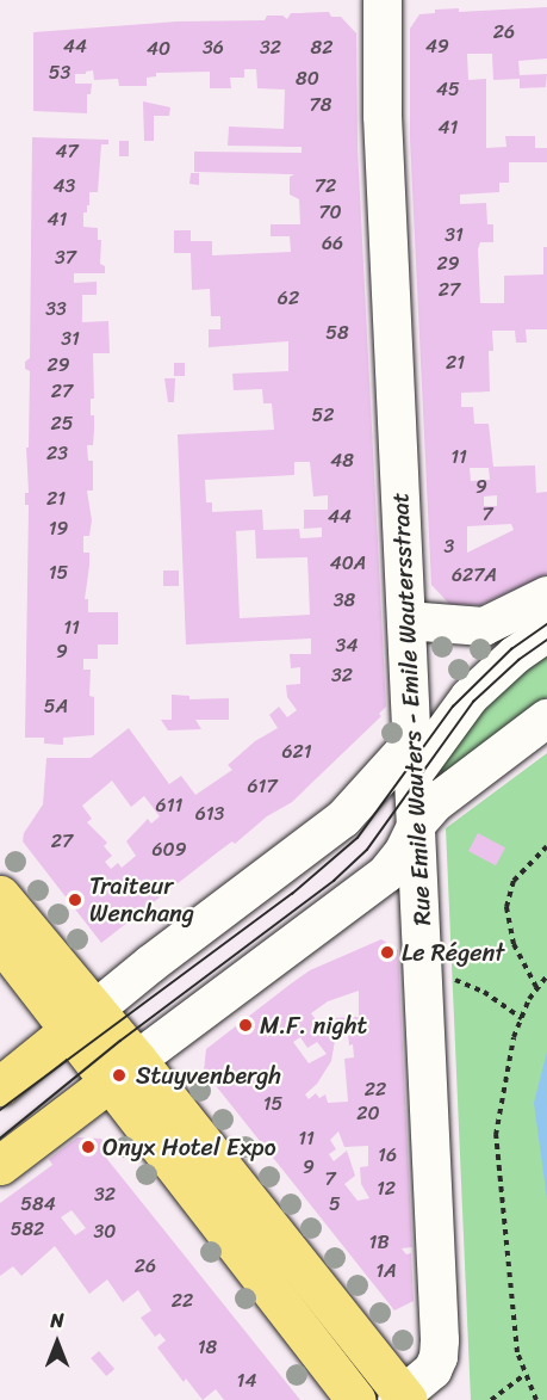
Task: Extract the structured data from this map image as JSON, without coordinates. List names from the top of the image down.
{
  "streets": {
    "street": ["Rue Emile Wauters - Emile Wautersstraat"]
  },
  "places": [
    "Traiteur Wenchang",
    "Le Régent",
    "M.F. night",
    "Stuyvenbergh",
    "Onyx Hotel Expo"
  ],
  "house_numbers": [
    "26",
    "44",
    "49",
    "36",
    "32",
    "82",
    "40",
    "53",
    "80",
    "45",
    "78",
    "41",
    "47",
    "43",
    "72",
    "70",
    "41",
    "31",
    "66",
    "37",
    "29",
    "27",
    "62",
    "33",
    "58",
    "31",
    "21",
    "29",
    "27",
    "52",
    "25",
    "23",
    "11",
    "48",
    "9",
    "21",
    "7",
    "44",
    "19",
    "3",
    "40A",
    "15",
    "627A",
    "38",
    "11",
    "34",
    "9",
    "32",
    "5A",
    "621",
    "617",
    "611",
    "613",
    "27",
    "609",
    "22",
    "15",
    "20",
    "11",
    "16",
    "9",
    "7",
    "12",
    "32",
    "584",
    "5",
    "582",
    "30",
    "1B",
    "26",
    "1A",
    "22",
    "18",
    "14"
  ],
  "north": "top"
}
